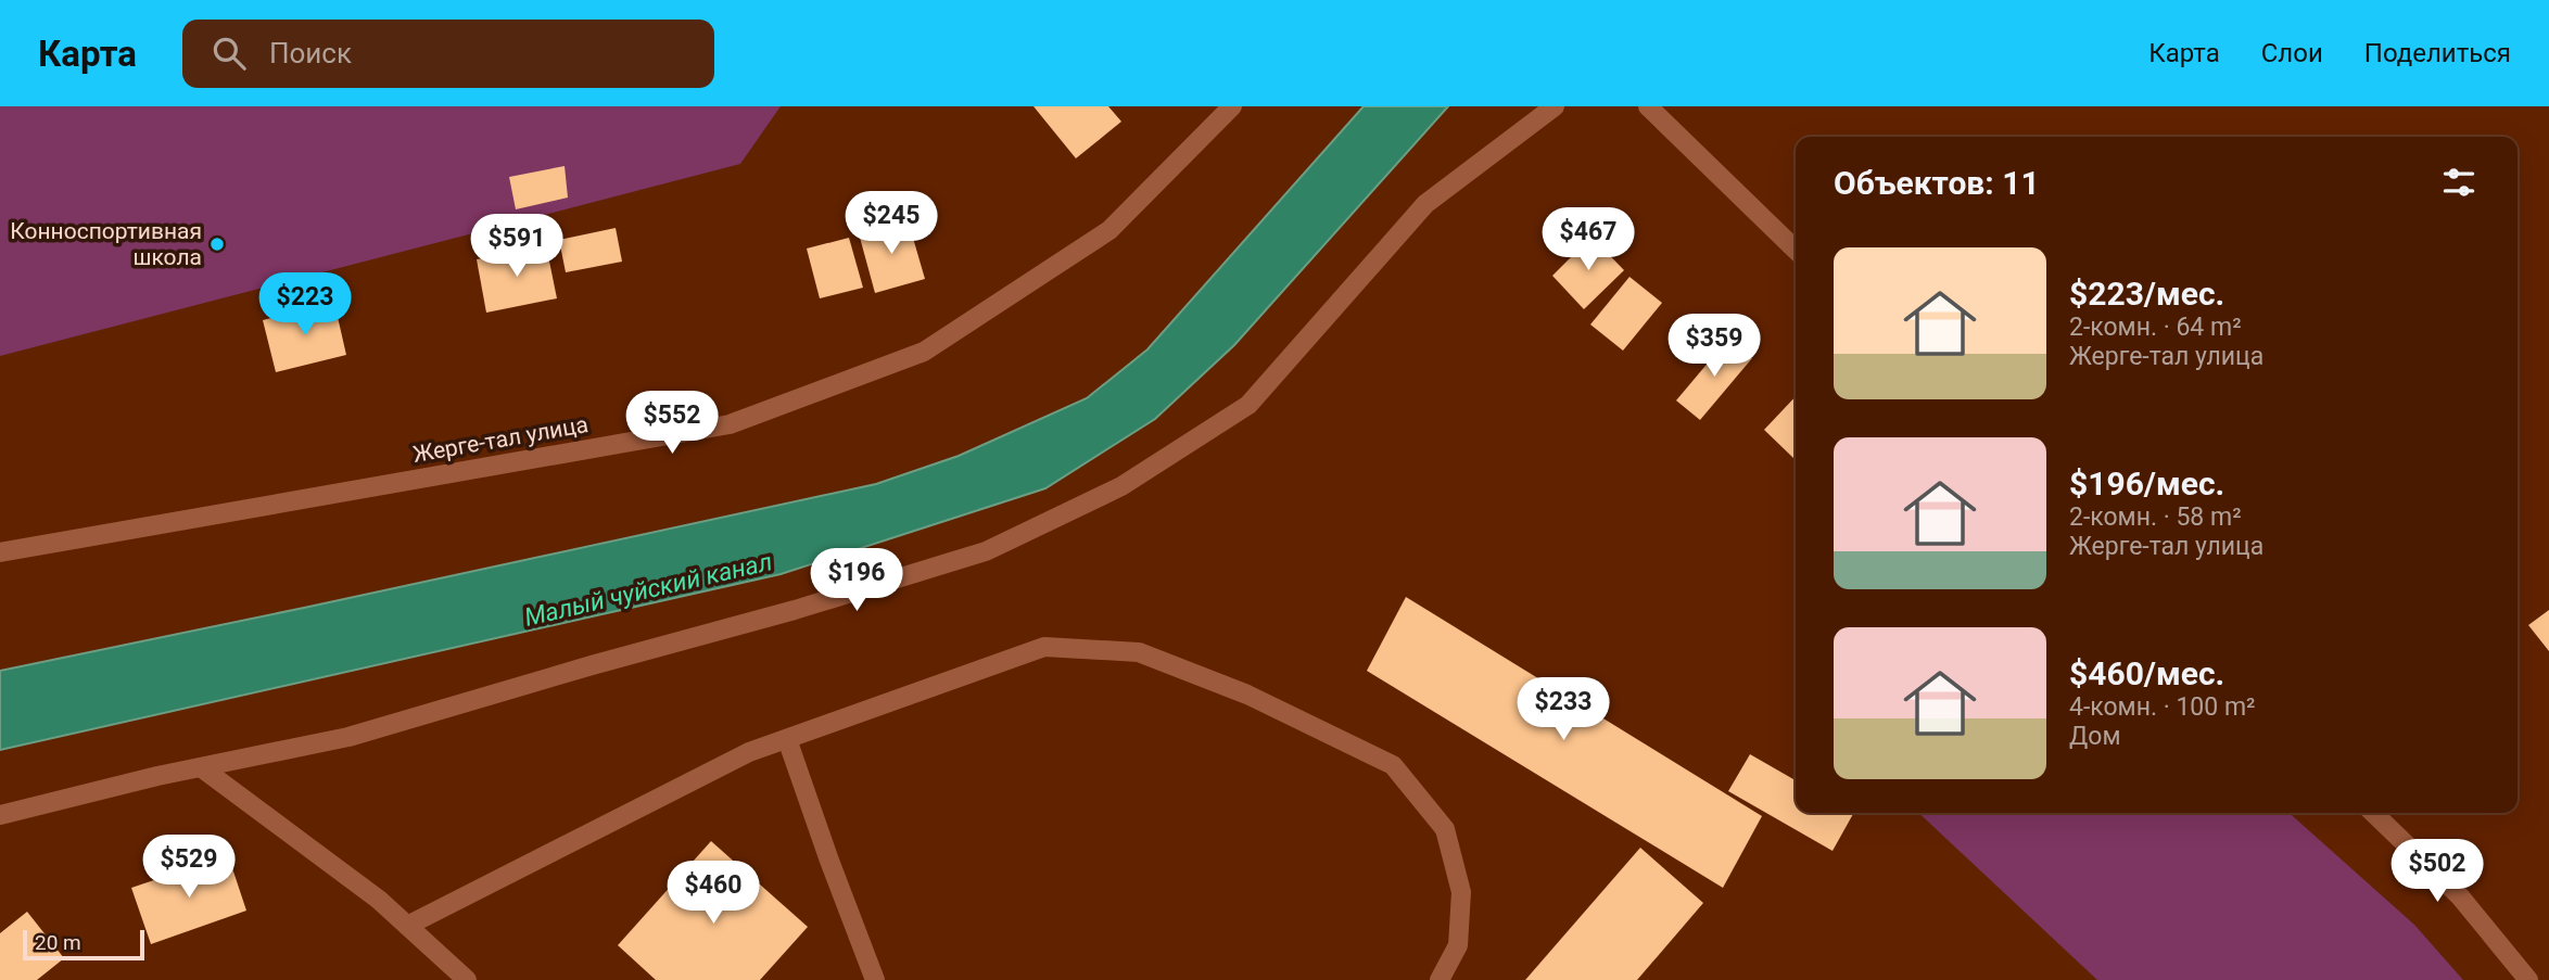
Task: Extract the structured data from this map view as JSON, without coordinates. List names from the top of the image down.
{
  "streets": {
    "street": ["Жерге-тал улица"]
  },
  "water": ["Малый чуйский канал"],
  "places": ["Конноспортивная школа"],
  "scale_bar": "20 m",
  "page": {
    "header": "Карта",
    "search": "Поиск",
    "nav": ["Карта", "Слои", "Поделиться"],
    "heading": "Объектов: 11",
    "price": [
      "$245",
      "$467",
      "$591",
      "$223",
      "$359",
      "$552",
      "$196",
      "$233",
      "$529",
      "$502",
      "$460"
    ],
    "list": [
      {
        "name": "$223/мес.",
        "note": "2-комн. · 64 m² · Жерге-тал улица"
      },
      {
        "name": "$196/мес.",
        "note": "2-комн. · 58 m² · Жерге-тал улица"
      },
      {
        "name": "$460/мес.",
        "note": "4-комн. · 100 m² · Дом"
      }
    ],
    "scale": "20 m"
  }
}
